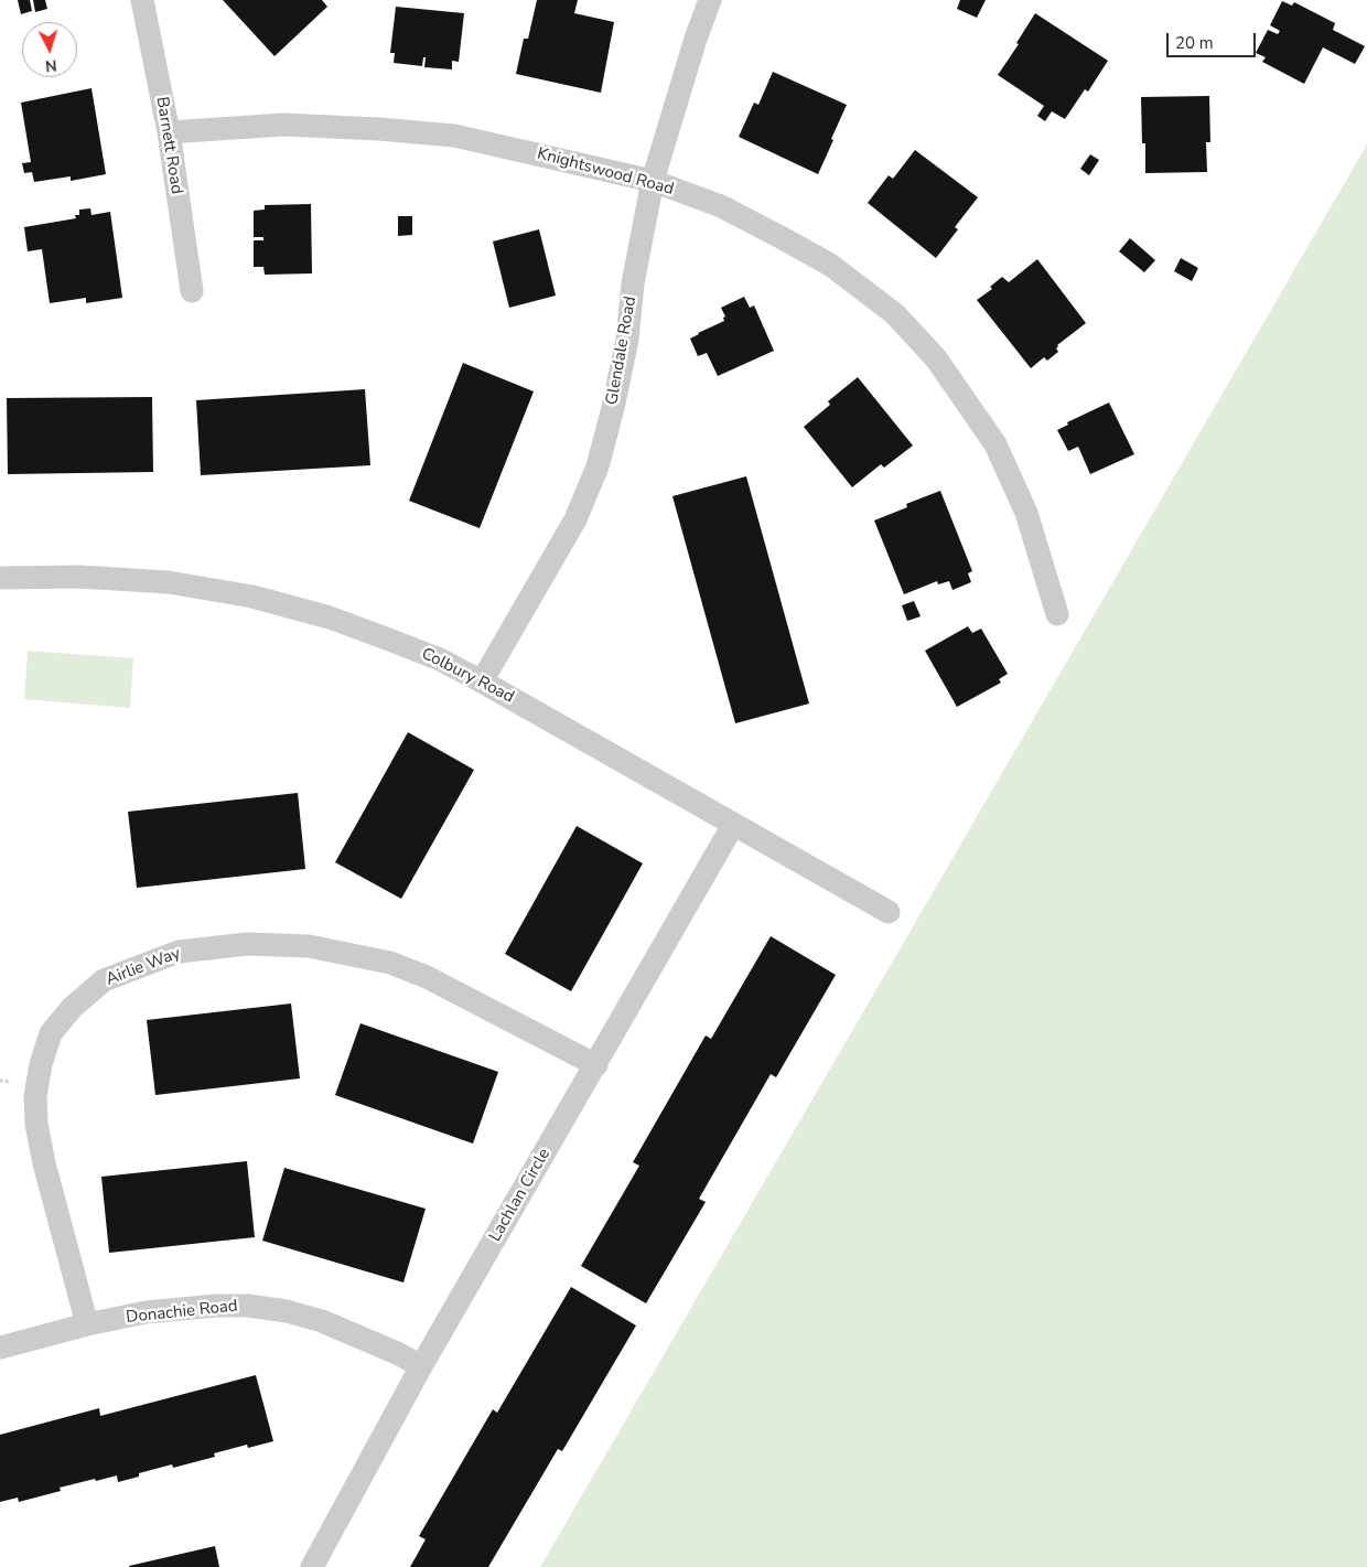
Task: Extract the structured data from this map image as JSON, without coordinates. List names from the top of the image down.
{
  "streets": {
    "street": [
      "Barnett Road",
      "Knightswood Road",
      "Glendale Road",
      "Colbury Road",
      "Airlie Way",
      "Lachlan Circle",
      "Donachie Road"
    ]
  },
  "crossings": [
    ["Barnett Road", "Knightswood Road"],
    ["Knightswood Road", "Glendale Road"],
    ["Glendale Road", "Colbury Road"],
    ["Colbury Road", "Lachlan Circle"],
    ["Airlie Way", "Lachlan Circle"],
    ["Airlie Way", "Donachie Road"],
    ["Lachlan Circle", "Donachie Road"]
  ],
  "scale_bar": "20 m",
  "north": "bottom"
}
